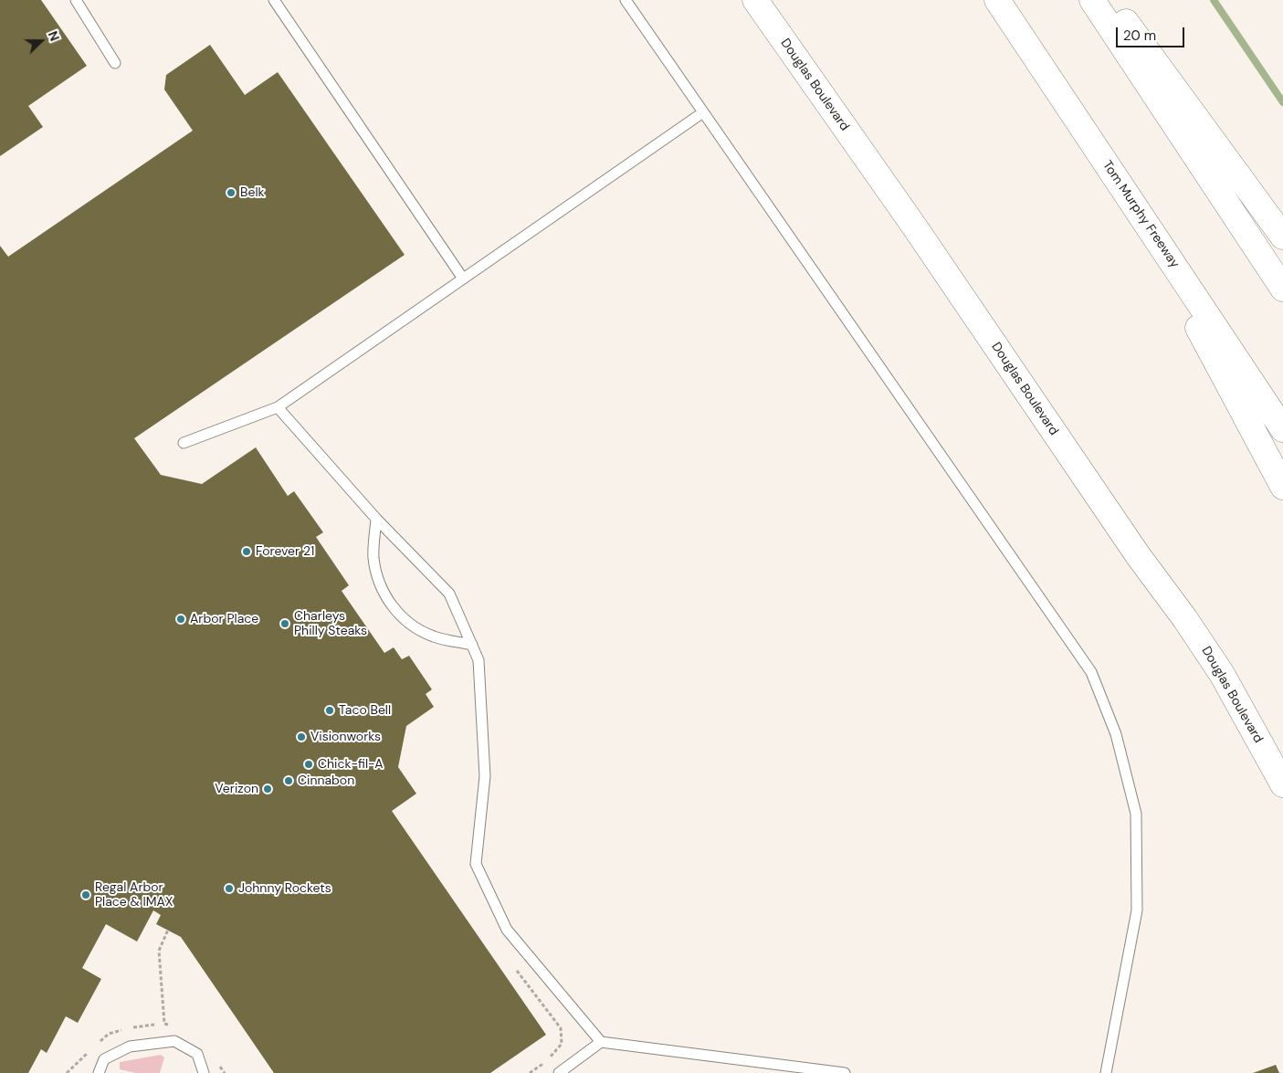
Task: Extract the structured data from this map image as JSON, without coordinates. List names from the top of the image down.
{
  "streets": {
    "main road": ["Douglas Boulevard", "Tom Murphy Freeway"]
  },
  "places": [
    "Belk",
    "Forever 21",
    "Arbor Place",
    "Charleys Philly Steaks",
    "Taco Bell",
    "Visionworks",
    "Chick-fil-A",
    "Cinnabon",
    "Verizon",
    "Johnny Rockets",
    "Regal Arbor Place & IMAX"
  ],
  "scale_bar": "20 m",
  "north": "right"
}
